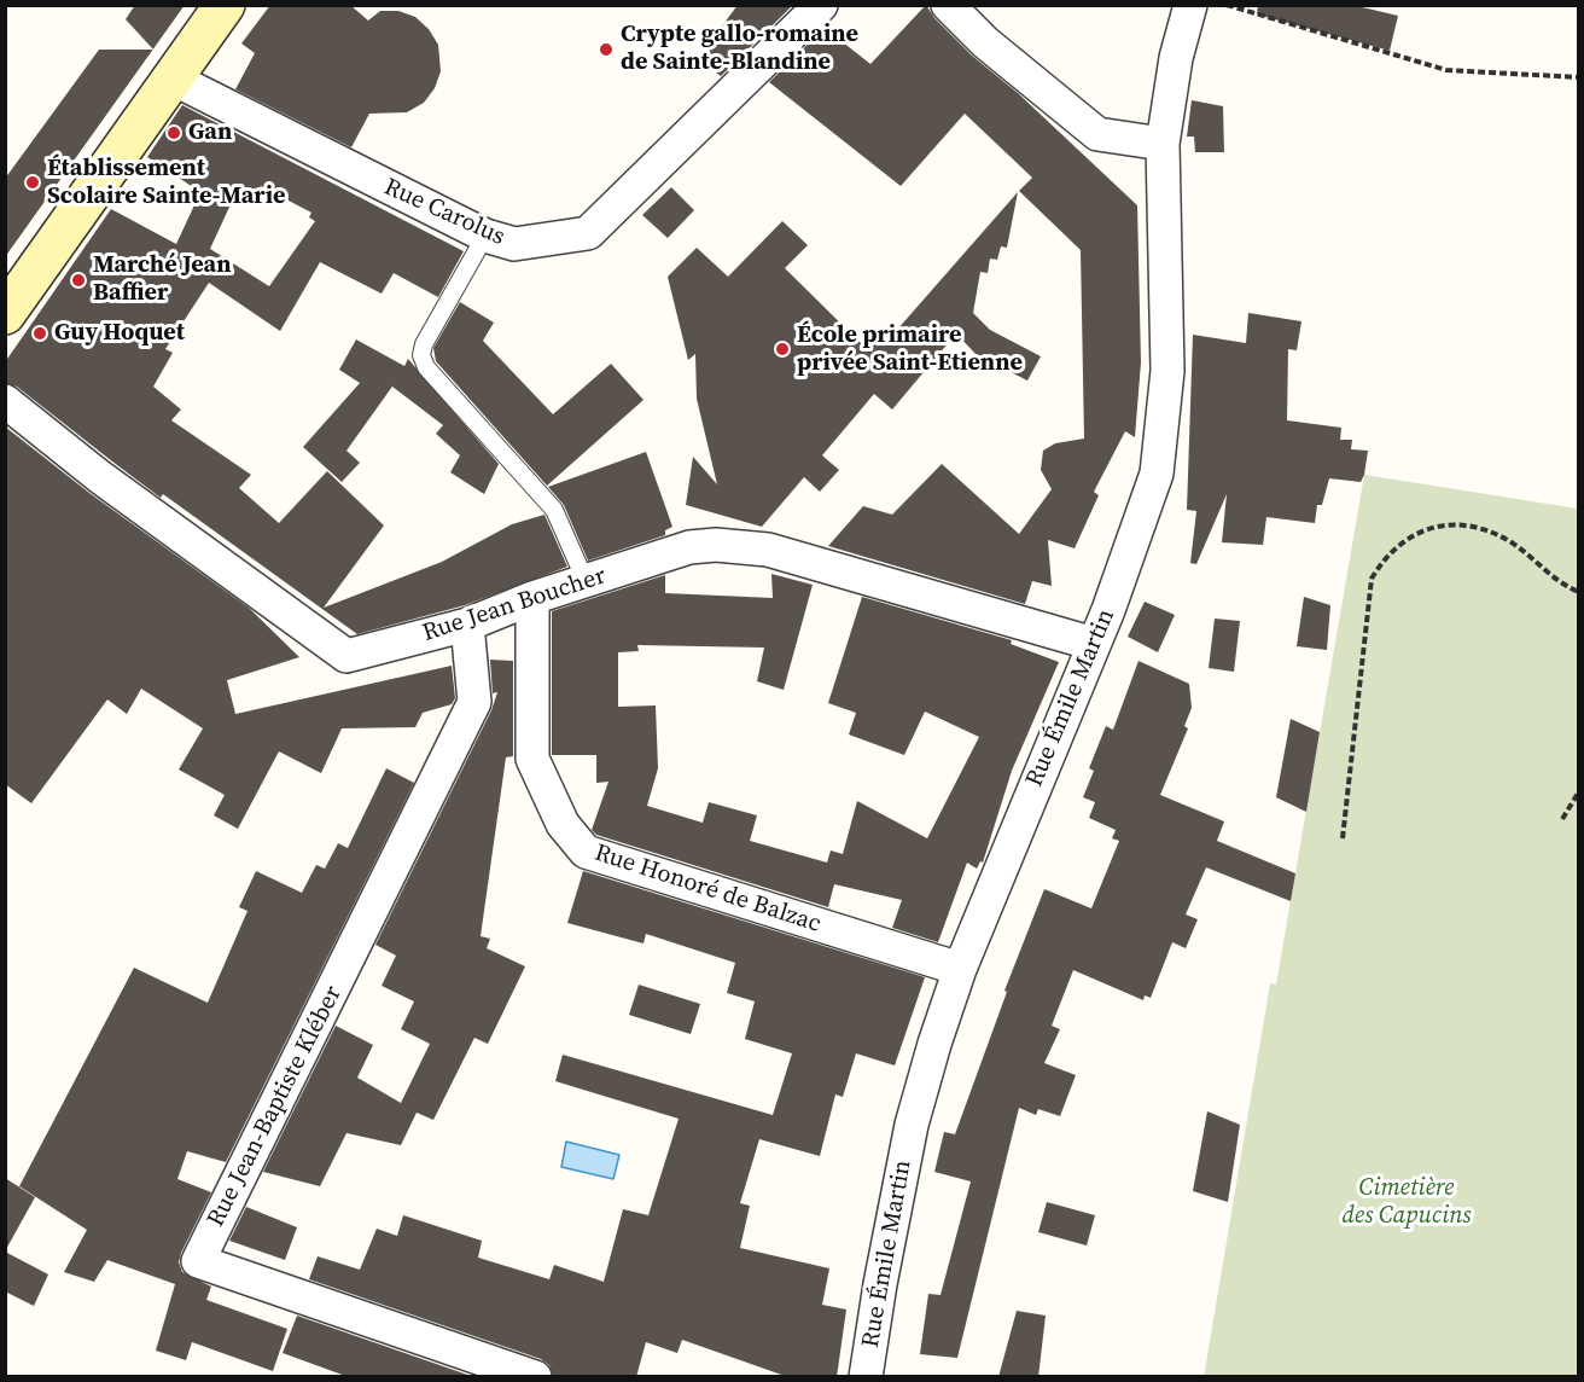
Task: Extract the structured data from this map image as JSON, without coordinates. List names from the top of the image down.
{
  "streets": {
    "street": [
      "Rue Carolus",
      "Rue Jean Boucher",
      "Rue Émile Martin",
      "Rue Honoré de Balzac",
      "Rue Jean-Baptiste Kléber"
    ]
  },
  "crossings": [
    ["Rue Jean Boucher", "Rue Émile Martin"],
    ["Rue Jean Boucher", "Rue Honoré de Balzac"],
    ["Rue Jean Boucher", "Rue Jean-Baptiste Kléber"],
    ["Rue Émile Martin", "Rue Honoré de Balzac"]
  ],
  "parks": ["Cimetière des Capucins"],
  "places": [
    "Crypte gallo-romaine de Sainte-Blandine",
    "Gan",
    "Établissement Scolaire Sainte-Marie",
    "Marché Jean Baffier",
    "Guy Hoquet",
    "École primaire privée Saint-Etienne"
  ]
}
